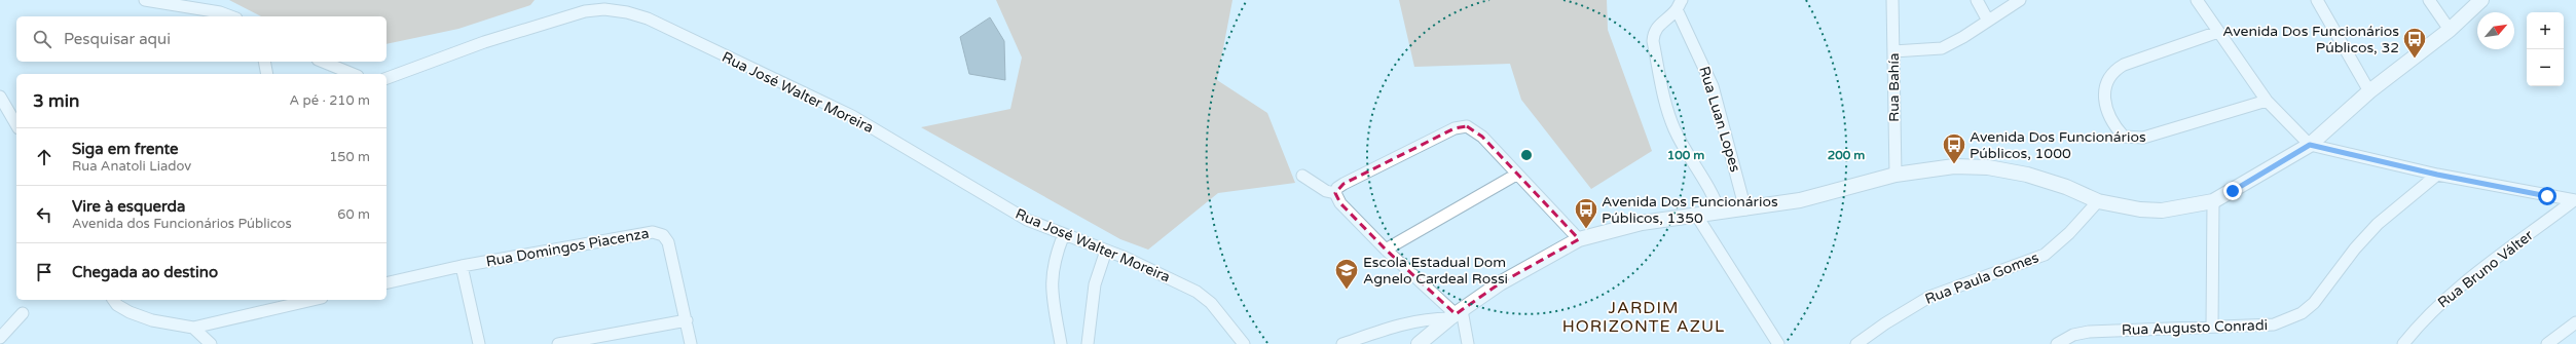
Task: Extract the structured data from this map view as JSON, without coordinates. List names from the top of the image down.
{
  "streets": {
    "street": [
      "Rua Bahía",
      "Rua José Walter Moreira",
      "Rua Luan Lopes",
      "Rua Domingos Piacenza",
      "Rua Bruno Válter",
      "Rua Paula Gomes",
      "Rua Augusto Conradi"
    ]
  },
  "districts": ["JARDIM HORIZONTE AZUL"],
  "places": {
    "bus stop": ["Avenida Dos Funcionários Públicos, 32", "Avenida Dos Funcionários Públicos, 1000", "Avenida Dos Funcionários Públicos, 1350"],
    "school or university": ["Escola Estadual Dom Agnelo Cardeal Rossi"]
  },
  "north": "top right",
  "page": {
    "map_buttons": ["+", "−"],
    "search": "Pesquisar aqui",
    "heading": ["3 min", "A pé · 210 m"],
    "list": [
      ["Siga em frente", "Rua Anatoli Liadov", "150 m"],
      ["Vire à esquerda", "Avenida dos Funcionários Públicos", "60 m"],
      "Chegada ao destino"
    ]
  },
  "rings": ["100 m", "200 m"]
}
